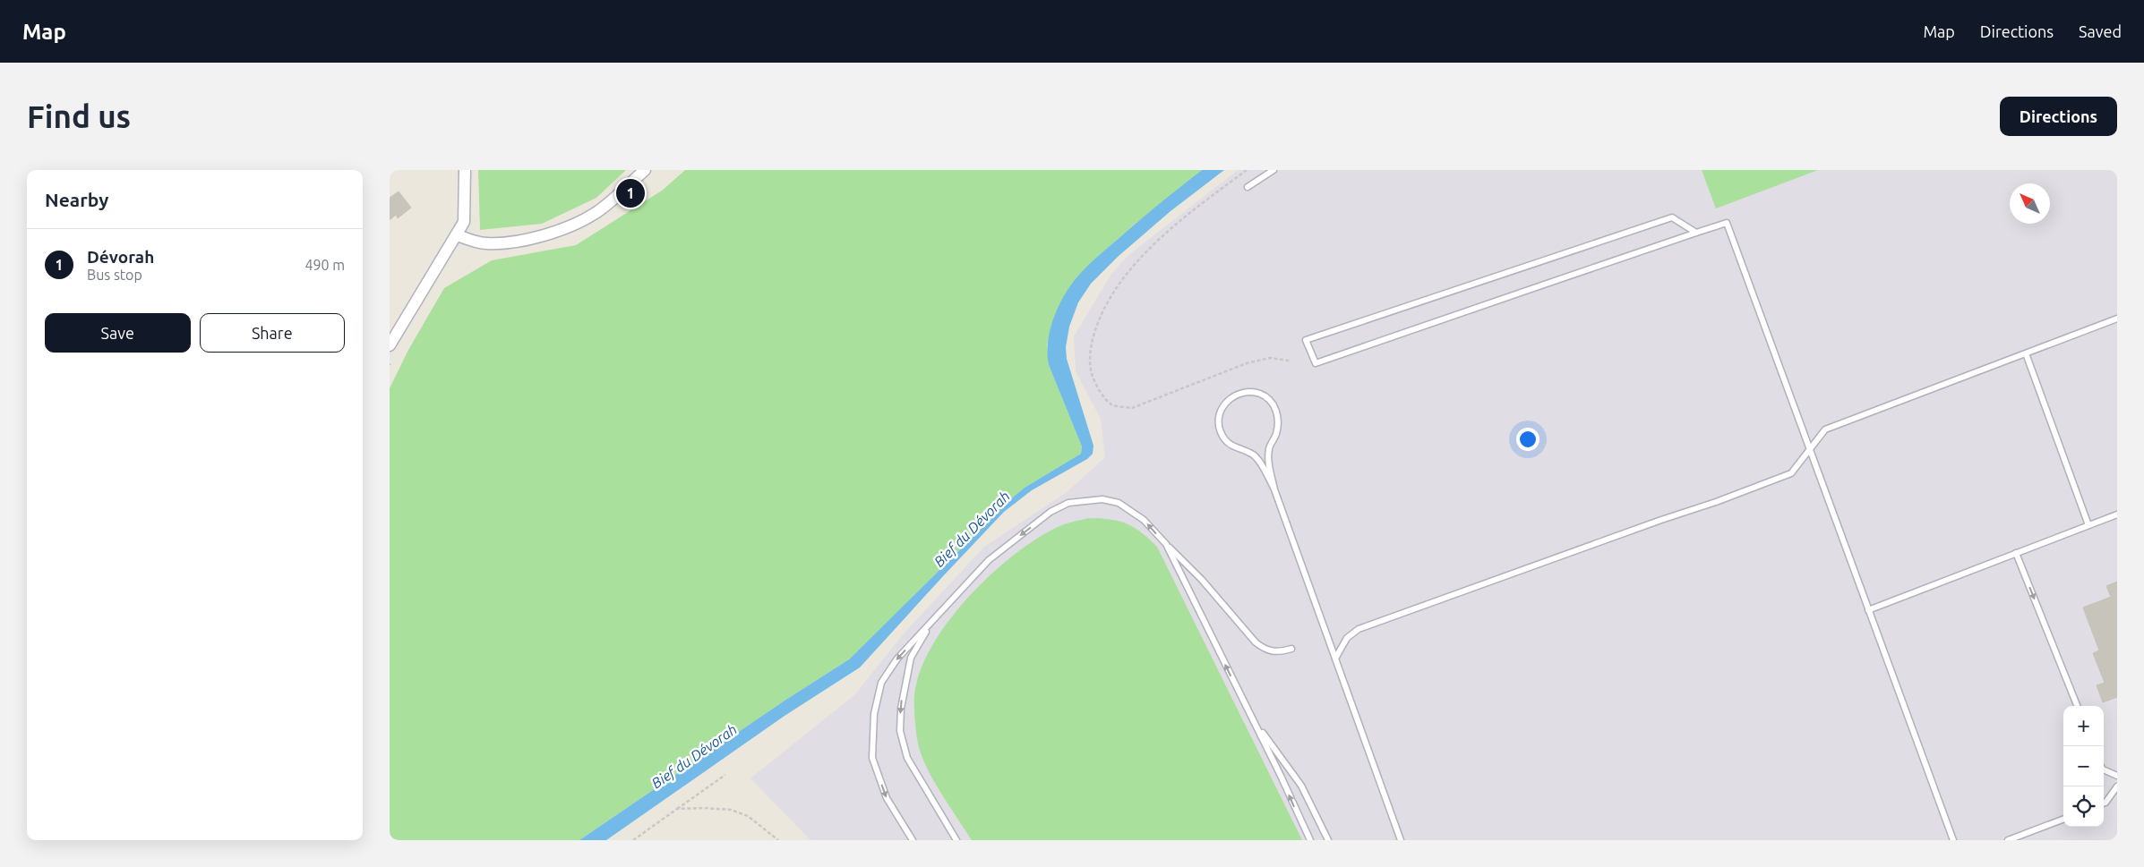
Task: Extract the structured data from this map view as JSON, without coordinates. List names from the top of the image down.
{
  "water": ["Bief du Dévorah"],
  "north": "top left",
  "page": {
    "header": "Map",
    "nav": ["Map", "Directions", "Saved"],
    "buttons": [
      "Directions",
      ["Save", "Share"]
    ],
    "title": "Find us",
    "heading": "Nearby",
    "pins": "1",
    "list": [
      {
        "mark": "1",
        "name": "Dévorah",
        "note": "Bus stop",
        "value": "490 m"
      }
    ],
    "map_buttons": ["+", "−"]
  }
}
